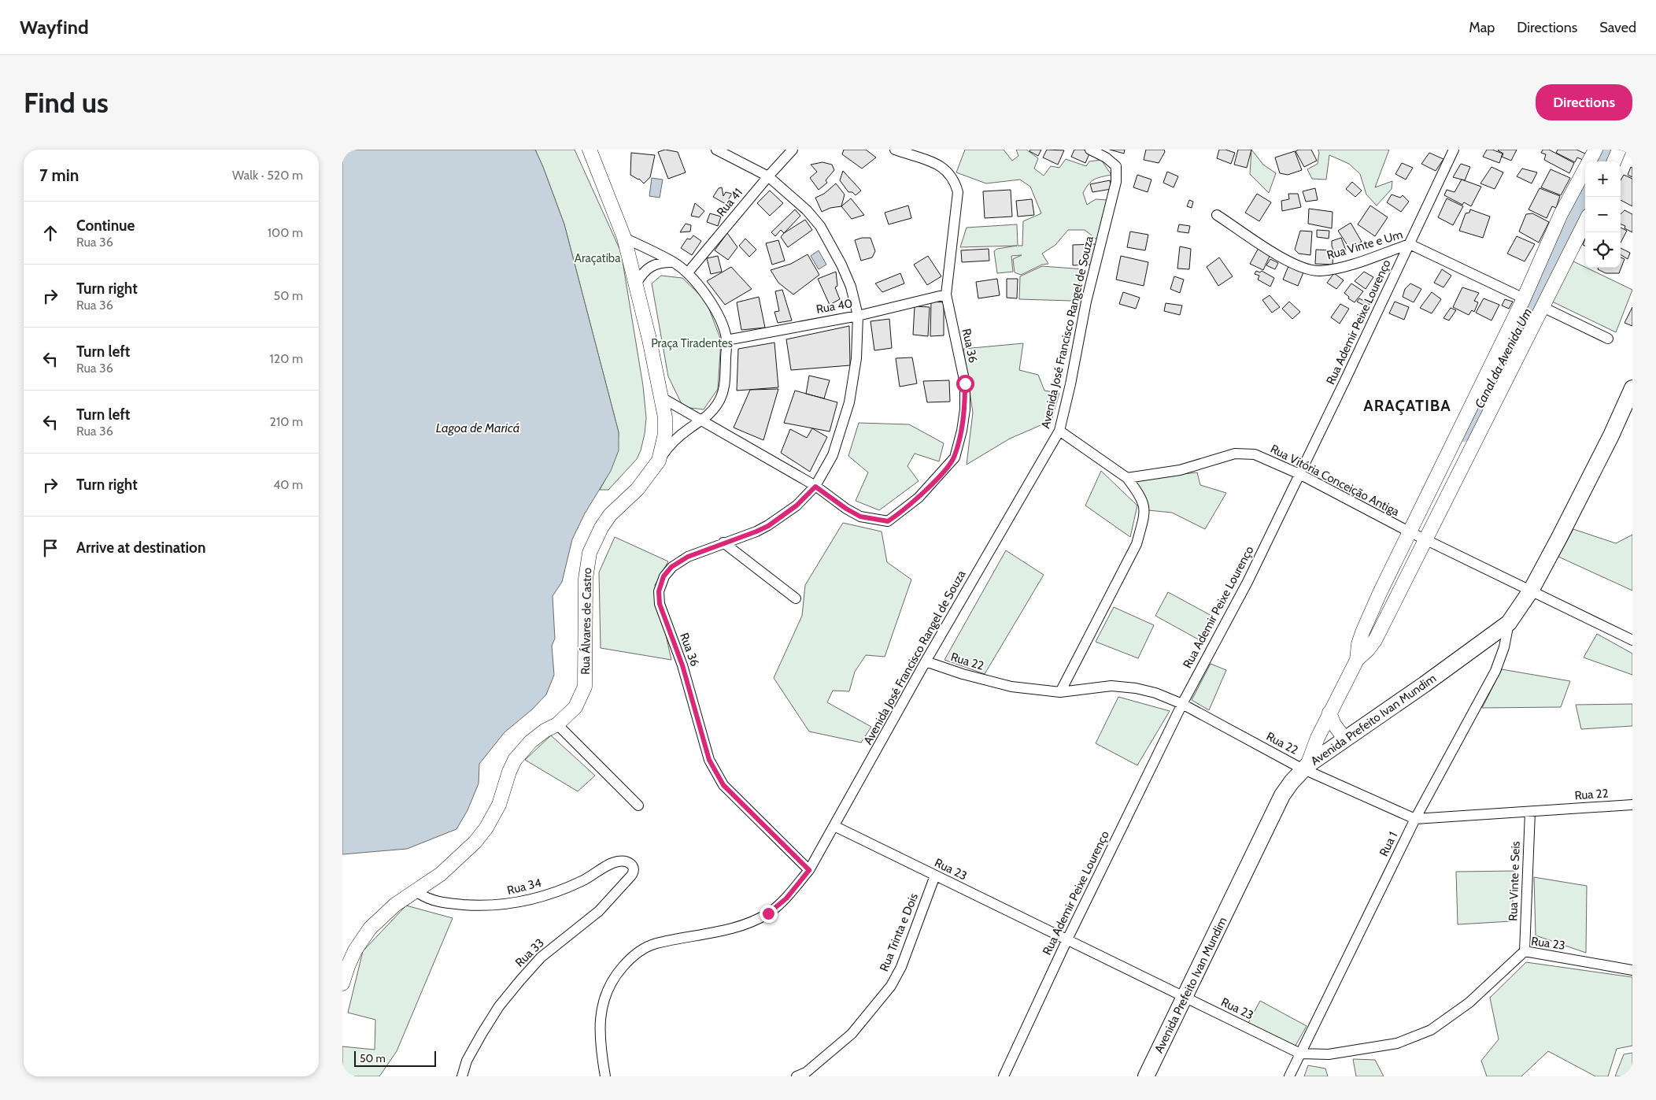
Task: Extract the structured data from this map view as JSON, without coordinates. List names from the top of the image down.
{
  "streets": {
    "main road": ["Avenida Prefeito Ivan Mundim"],
    "street": [
      "Rua 41",
      "Rua Vinte e Um",
      "Rua 40",
      "Rua Ademir Peixe Lourenço",
      "Avenida José Francisco Rangel de Souza",
      "Rua 36",
      "Rua Vitória Conceição Antiga",
      "Rua Álvares de Castro",
      "Rua 22",
      "Rua 1",
      "Rua 23",
      "Rua Vinte e Seis",
      "Rua 34",
      "Rua Trinta e Dois",
      "Rua 33"
    ]
  },
  "crossings": [
    ["Rua 41", "Rua 36"],
    ["Rua Vinte e Um", "Rua Ademir Peixe Lourenço"],
    ["Rua 40", "Rua 36"],
    ["Rua Ademir Peixe Lourenço", "Rua Vitória Conceição Antiga"],
    ["Rua Ademir Peixe Lourenço", "Rua 22"],
    ["Rua Ademir Peixe Lourenço", "Rua 23"],
    ["Avenida José Francisco Rangel de Souza", "Rua 36"],
    ["Avenida José Francisco Rangel de Souza", "Rua 22"],
    ["Avenida José Francisco Rangel de Souza", "Rua 23"],
    ["Rua 36", "Rua Álvares de Castro"],
    ["Rua Vitória Conceição Antiga", "Avenida Prefeito Ivan Mundim"],
    ["Rua Álvares de Castro", "Rua 34"],
    ["Rua 22", "Avenida Prefeito Ivan Mundim"],
    ["Rua 22", "Rua 1"],
    ["Rua 22", "Rua Vinte e Seis"],
    ["Avenida Prefeito Ivan Mundim", "Rua 1"],
    ["Avenida Prefeito Ivan Mundim", "Rua 23"],
    ["Rua 1", "Rua 23"],
    ["Rua 23", "Rua Vinte e Seis"],
    ["Rua 23", "Rua Trinta e Dois"],
    ["Rua 34", "Rua 33"]
  ],
  "districts": ["ARAÇATIBA"],
  "water": ["Canal da Avenida Um", "Lagoa de Maricá"],
  "parks": ["Araçatiba", "Praça Tiradentes"],
  "scale_bar": "50 m",
  "page": {
    "header": "Wayfind",
    "nav": ["Map", "Directions", "Saved"],
    "buttons": "Directions",
    "title": "Find us",
    "heading": ["7 min", "Walk · 520 m"],
    "map_buttons": ["+", "−"],
    "list": [
      ["Continue", "Rua 36", "100 m"],
      ["Turn right", "Rua 36", "50 m"],
      ["Turn left", "Rua 36", "120 m"],
      ["Turn left", "Rua 36", "210 m"],
      ["Turn right", "40 m"],
      "Arrive at destination"
    ],
    "scale": "50 m"
  }
}
